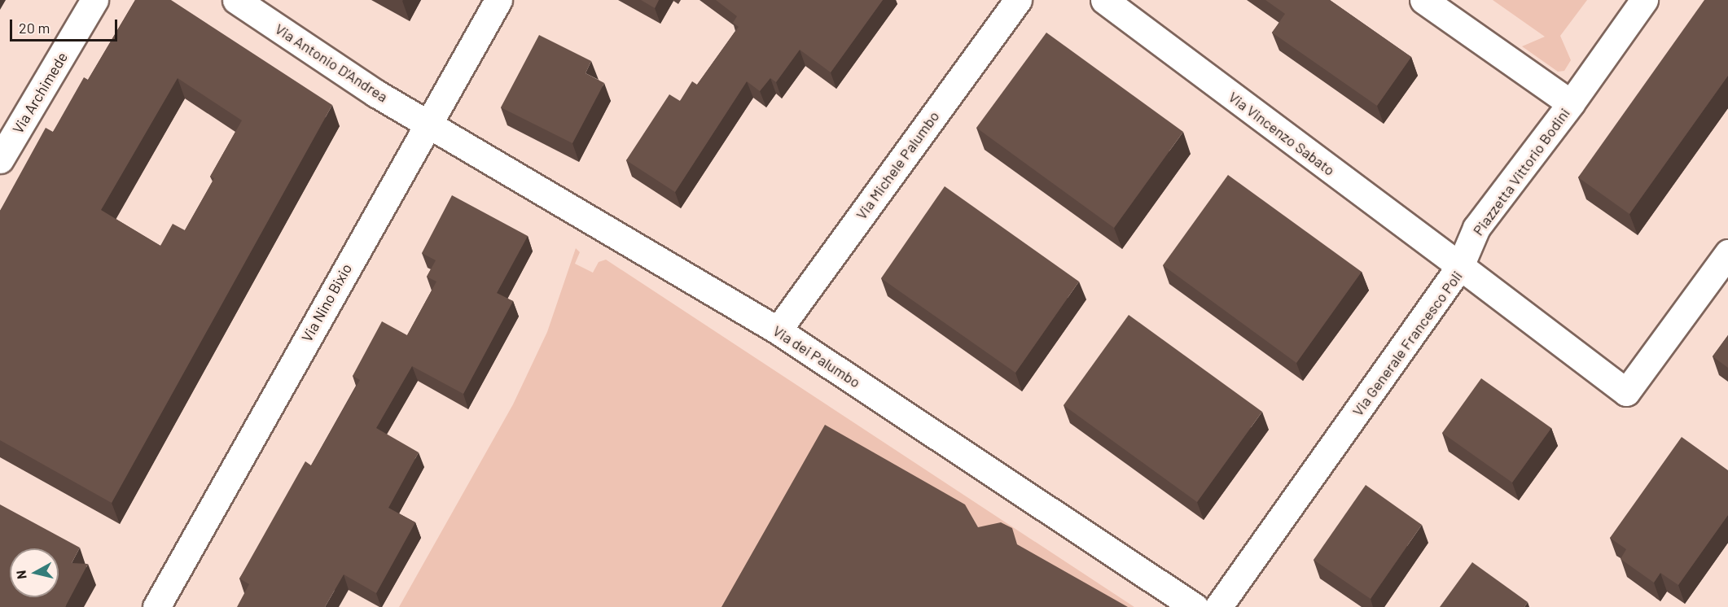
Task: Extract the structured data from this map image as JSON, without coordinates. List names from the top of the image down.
{
  "streets": {
    "street": [
      "Via Antonio D'Andrea",
      "Via Archimede",
      "Via Vincenzo Sabato",
      "Via Michele Palumbo",
      "Piazzetta Vittorio Bodini",
      "Via Nino Bixio",
      "Via Generale Francesco Poli",
      "Via dei Palumbo"
    ]
  },
  "crossings": [
    ["Via Antonio D'Andrea", "Via Nino Bixio"],
    ["Via Antonio D'Andrea", "Via dei Palumbo"],
    ["Via Vincenzo Sabato", "Piazzetta Vittorio Bodini"],
    ["Via Vincenzo Sabato", "Via Generale Francesco Poli"],
    ["Via Michele Palumbo", "Via dei Palumbo"],
    ["Piazzetta Vittorio Bodini", "Via Generale Francesco Poli"],
    ["Via Nino Bixio", "Via dei Palumbo"]
  ],
  "scale_bar": "20 m",
  "north": "left"
}
